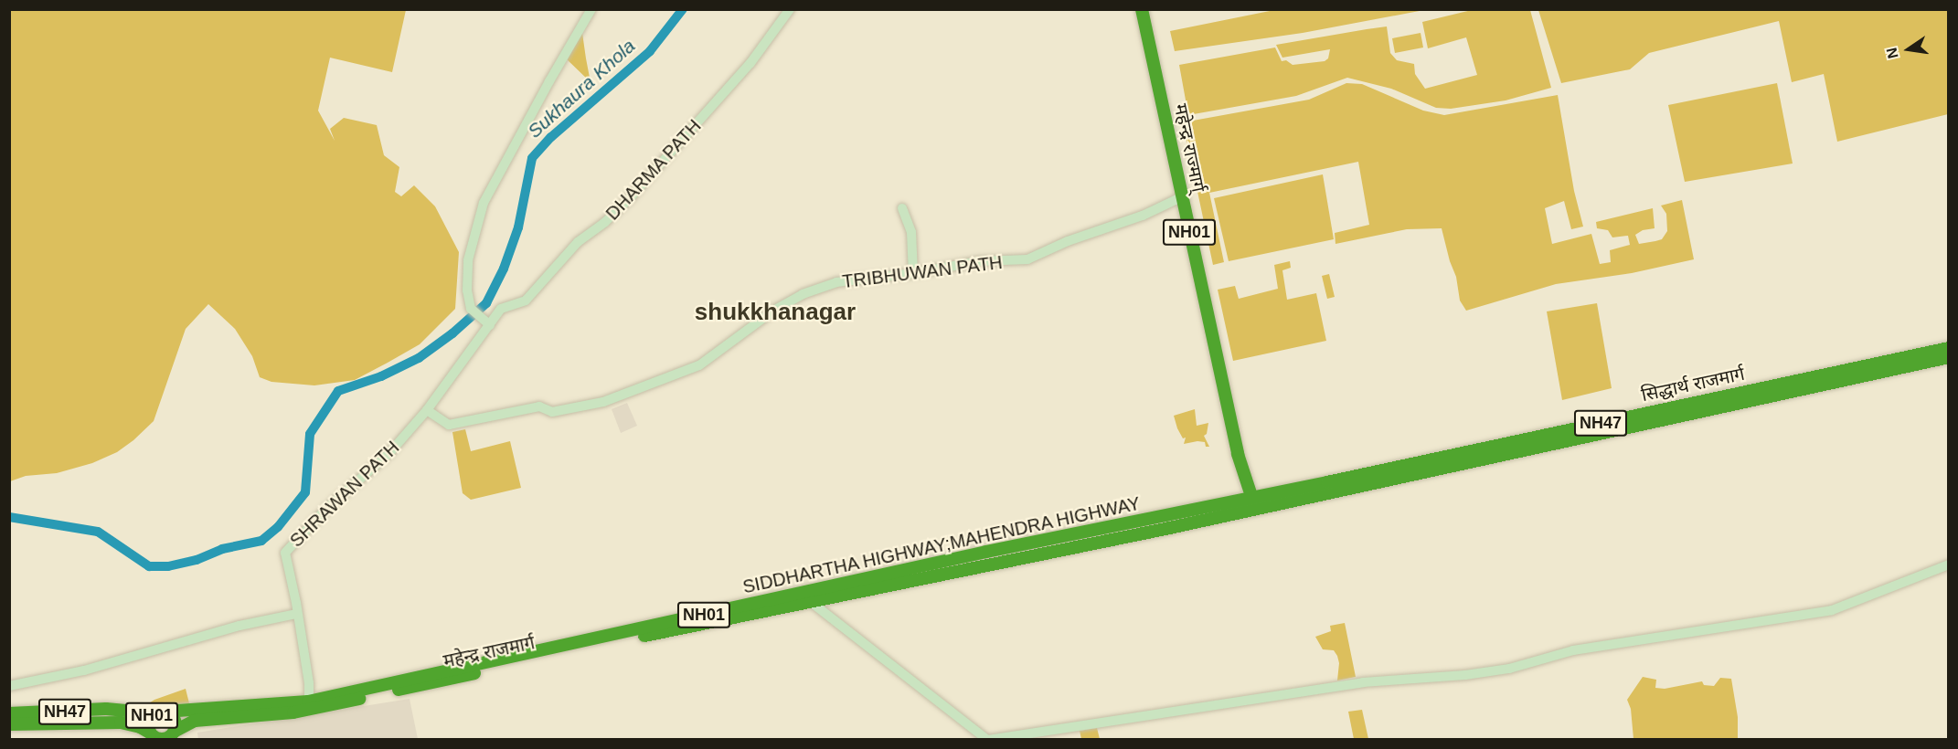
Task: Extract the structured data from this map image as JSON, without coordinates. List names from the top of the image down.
{
  "streets": {
    "highway": [
      "महेन्द्र राज्मार्ग्",
      "NH01",
      "सिद्धार्थ राजमार्ग",
      "NH47",
      "SIDDHARTHA HIGHWAY;MAHENDRA HIGHWAY"
    ],
    "street": ["DHARMA PATH", "TRIBHUWAN PATH", "SHRAWAN PATH"]
  },
  "crossings": [
    ["महेन्द्र राज्मार्ग्", "TRIBHUWAN PATH"],
    ["महेन्द्र राज्मार्ग्", "सिद्धार्थ राजमार्ग"],
    ["महेन्द्र राज्मार्ग्", "SIDDHARTHA HIGHWAY;MAHENDRA HIGHWAY"],
    ["DHARMA PATH", "SHRAWAN PATH"],
    ["NH01", "NH47"],
    ["NH01", "SHRAWAN PATH"],
    ["NH01", "SIDDHARTHA HIGHWAY;MAHENDRA HIGHWAY"],
    ["TRIBHUWAN PATH", "SHRAWAN PATH"],
    ["सिद्धार्थ राजमार्ग", "SIDDHARTHA HIGHWAY;MAHENDRA HIGHWAY"],
    ["NH47", "SIDDHARTHA HIGHWAY;MAHENDRA HIGHWAY"],
    ["SHRAWAN PATH", "SIDDHARTHA HIGHWAY;MAHENDRA HIGHWAY"]
  ],
  "districts": ["shukkhanagar"],
  "water": ["Sukhaura Khola"],
  "north": "left"
}
